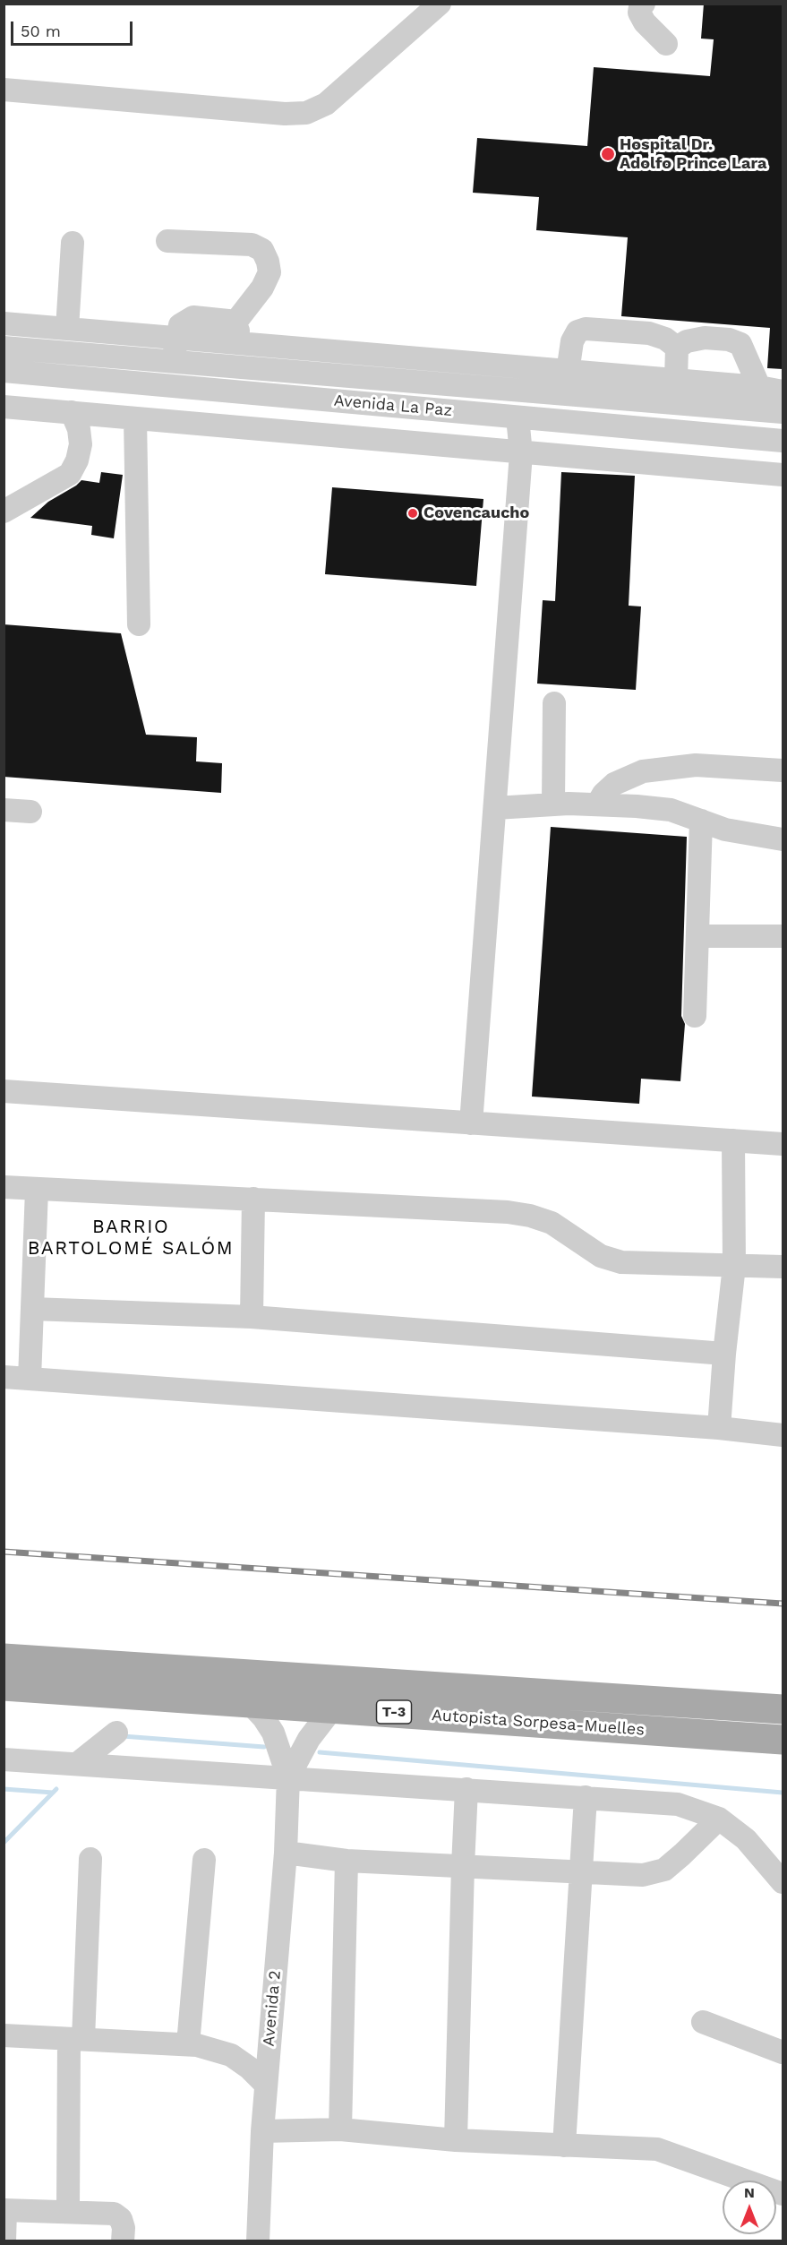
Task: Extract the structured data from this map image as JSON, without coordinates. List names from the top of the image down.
{
  "streets": {
    "main road": ["T-3", "Autopista Sorpesa-Muelles"],
    "street": ["Avenida La Paz", "Avenida 2"]
  },
  "districts": ["BARRIO BARTOLOMÉ SALÓM"],
  "places": ["Hospital Dr. Adolfo Prince Lara", "Covencaucho"],
  "scale_bar": "50 m",
  "north": "top"
}
